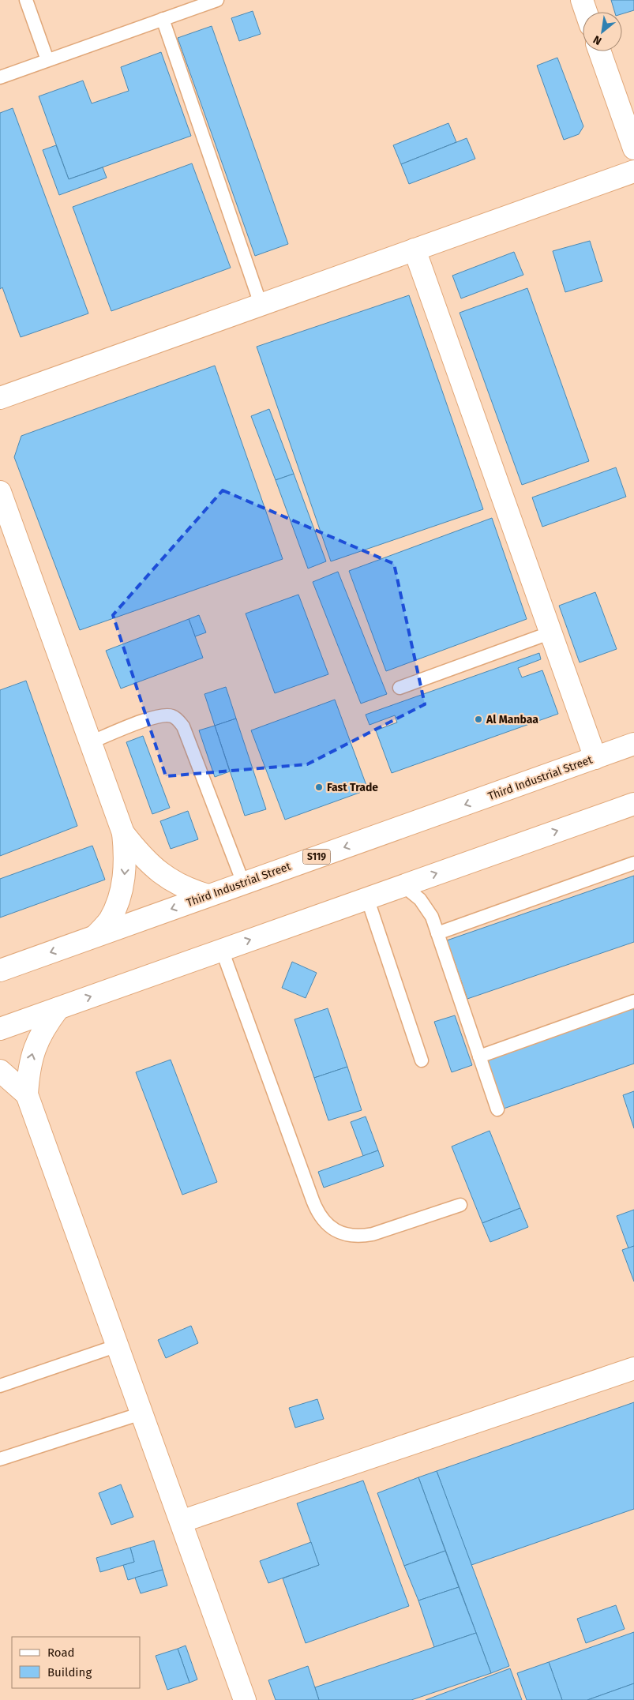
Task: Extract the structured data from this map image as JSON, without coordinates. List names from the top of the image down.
{
  "streets": {
    "street": ["Third Industrial Street", "S119"]
  },
  "places": ["Al Manbaa", "Fast Trade"],
  "legend": ["Road", "Building"],
  "north": "bottom left"
}
